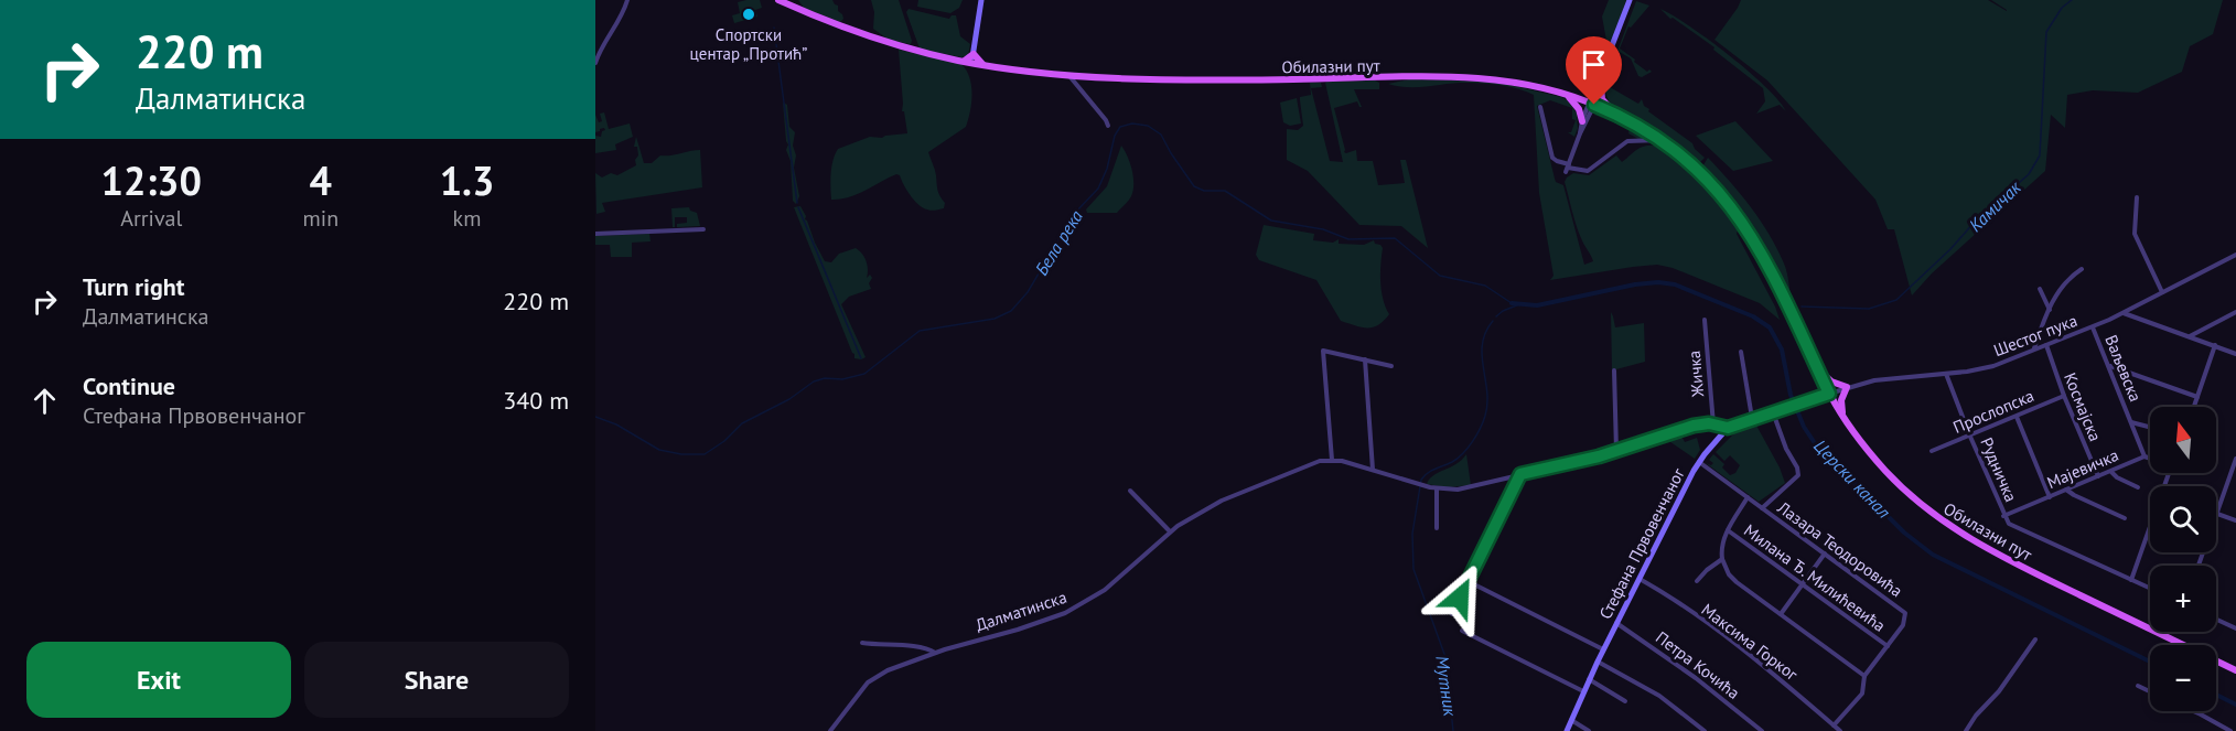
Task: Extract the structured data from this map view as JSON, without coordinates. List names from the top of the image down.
{
  "streets": {
    "main road": ["Обилазни пут"],
    "street": [
      "Шестог пука",
      "Ваљевска",
      "Жичка",
      "Космајска",
      "Прослопска",
      "Мајевичка",
      "Рудничка",
      "Стефана Првовенчаног",
      "Лазара Теодоровића",
      "Милана Ђ. Милићевића",
      "Далматинска",
      "Максима Горког",
      "Петра Кочића"
    ]
  },
  "crossings": [
    ["Обилазни пут", "Шестог пука"],
    ["Шестог пука", "Ваљевска"],
    ["Шестог пука", "Космајска"],
    ["Шестог пука", "Рудничка"],
    ["Ваљевска", "Мајевичка"],
    ["Жичка", "Далматинска"],
    ["Космајска", "Прослопска"],
    ["Космајска", "Мајевичка"],
    ["Прослопска", "Рудничка"],
    ["Мајевичка", "Рудничка"],
    ["Стефана Првовенчаног", "Лазара Теодоровића"],
    ["Стефана Првовенчаног", "Далматинска"],
    ["Стефана Првовенчаног", "Максима Горког"],
    ["Стефана Првовенчаног", "Петра Кочића"],
    ["Лазара Теодоровића", "Милана Ђ. Милићевића"],
    ["Лазара Теодоровића", "Максима Горког"]
  ],
  "water": [
    "Камичак",
    "Бела река",
    "Церски канал",
    "Мутник"
  ],
  "places": ["Спортски центар „Протић”"],
  "north": "top",
  "page": {
    "turn": ["220 m", "Далматинска"],
    "eta": [
      "12:30",
      "Arrival",
      "4",
      "min",
      "1.3",
      "km"
    ],
    "list": [
      {
        "name": "Turn right",
        "note": "Далматинска",
        "value": "220 m"
      },
      {
        "name": "Continue",
        "note": "Стефана Првовенчаног",
        "value": "340 m"
      }
    ],
    "map_buttons": ["+", "−"],
    "buttons": ["Exit", "Share"]
  }
}
